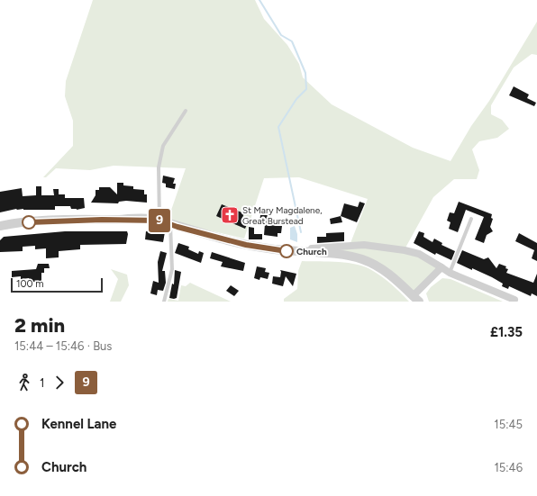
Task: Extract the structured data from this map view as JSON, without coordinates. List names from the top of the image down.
{
  "places": {
    "church": ["St Mary Magdalene, Great Burstead"],
    "other": ["Church"]
  },
  "lines": ["bus line 9"],
  "scale_bar": "100 m",
  "page": {
    "on_map": "9",
    "scale": "100 m",
    "heading": ["2 min", "15:44 – 15:46 · Bus", "£1.35"],
    "legs": ["1", "9"],
    "list": [
      {
        "name": "Kennel Lane",
        "value": "15:45"
      },
      {
        "name": "Church",
        "value": "15:46"
      }
    ]
  }
}
